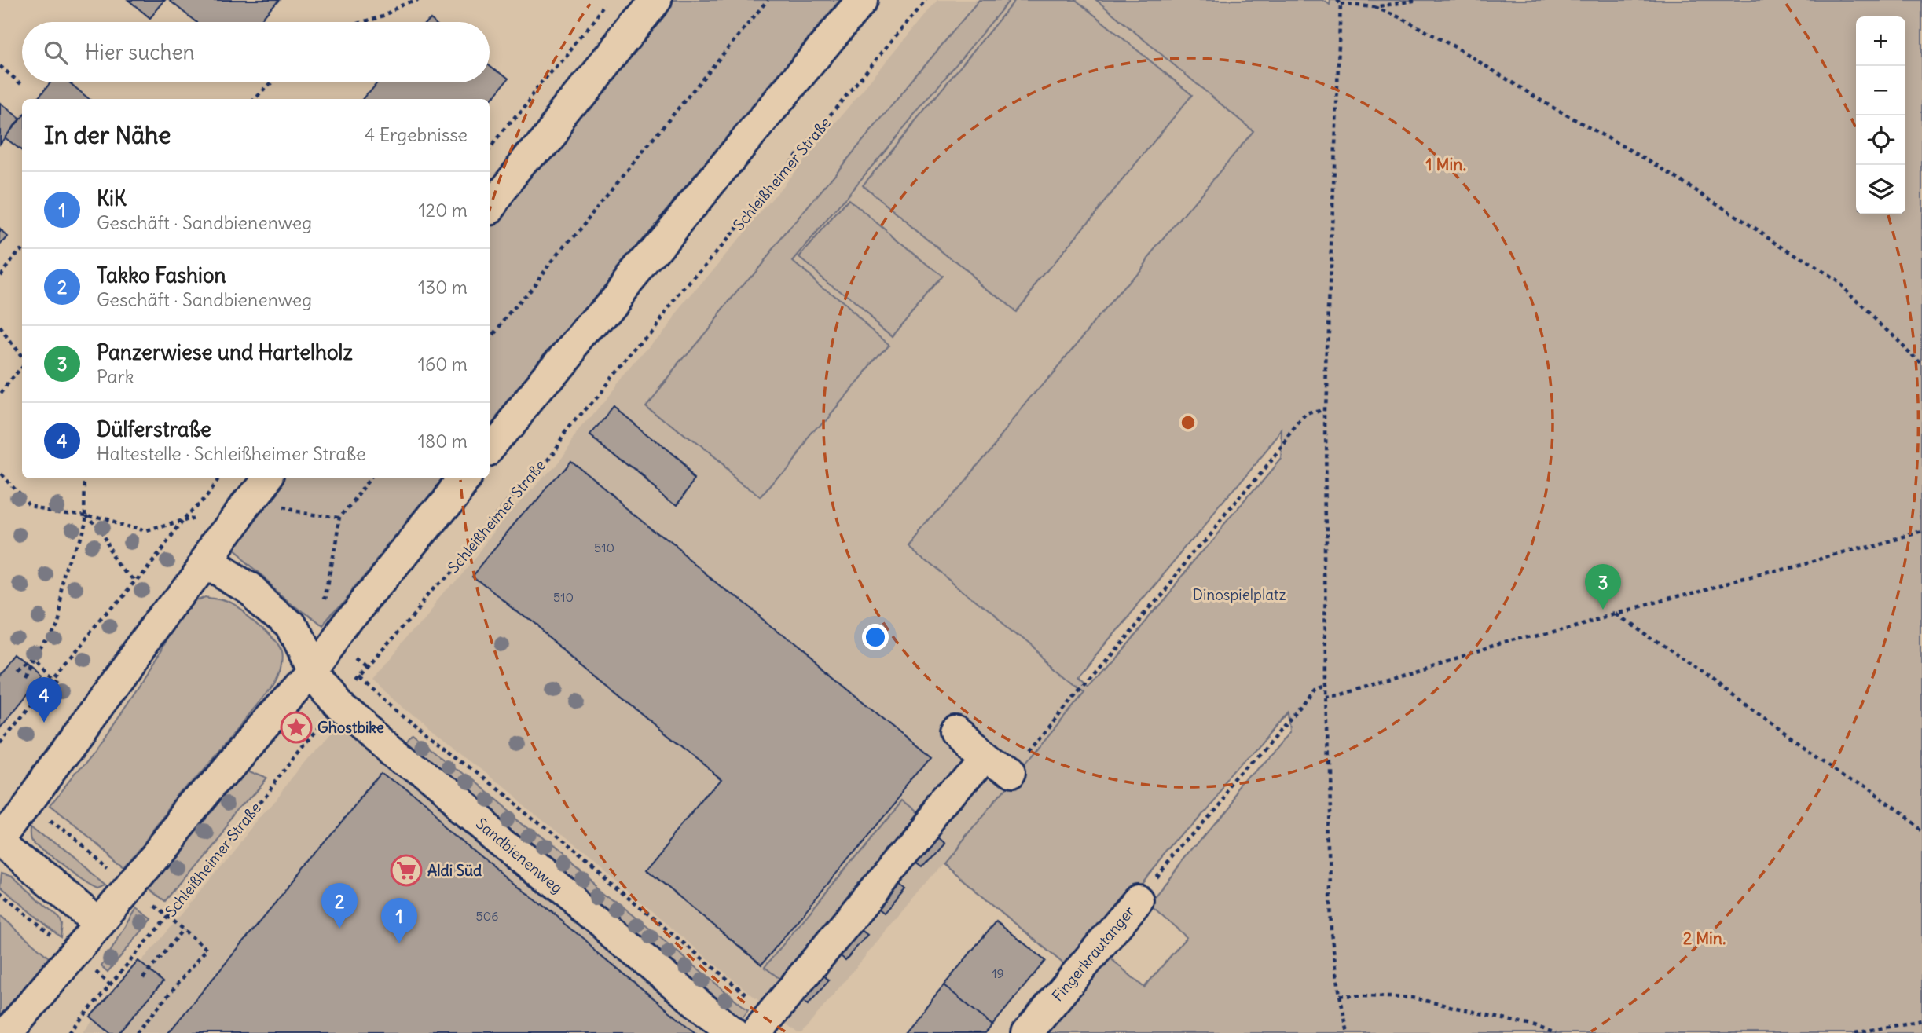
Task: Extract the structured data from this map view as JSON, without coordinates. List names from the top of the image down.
{
  "streets": {
    "street": ["Sandbienenweg", "Fingerkrautanger"],
    "path": ["Schleißheimer Straße"]
  },
  "crossings": [
    ["Schleißheimer Straße", "Sandbienenweg"]
  ],
  "parks": ["Dinospielplatz"],
  "places": {
    "place": ["Ghostbike"],
    "supermarket": ["Aldi Süd"]
  },
  "house_numbers": [
    "510",
    "510",
    "506",
    "19"
  ],
  "page": {
    "map_buttons": ["+", "−"],
    "search": "Hier suchen",
    "heading": ["In der Nähe", "4 Ergebnisse"],
    "list": [
      {
        "mark": "1",
        "name": "KiK",
        "note": "Geschäft · Sandbienenweg",
        "value": "120 m"
      },
      {
        "mark": "2",
        "name": "Takko Fashion",
        "note": "Geschäft · Sandbienenweg",
        "value": "130 m"
      },
      {
        "mark": "3",
        "name": "Panzerwiese und Hartelholz",
        "note": "Park",
        "value": "160 m"
      },
      {
        "mark": "4",
        "name": "Dülferstraße",
        "note": "Haltestelle · Schleißheimer Straße",
        "value": "180 m"
      }
    ],
    "pins": [
      "3",
      "4",
      "2",
      "1"
    ]
  },
  "rings": ["1 Min.", "2 Min."]
}
